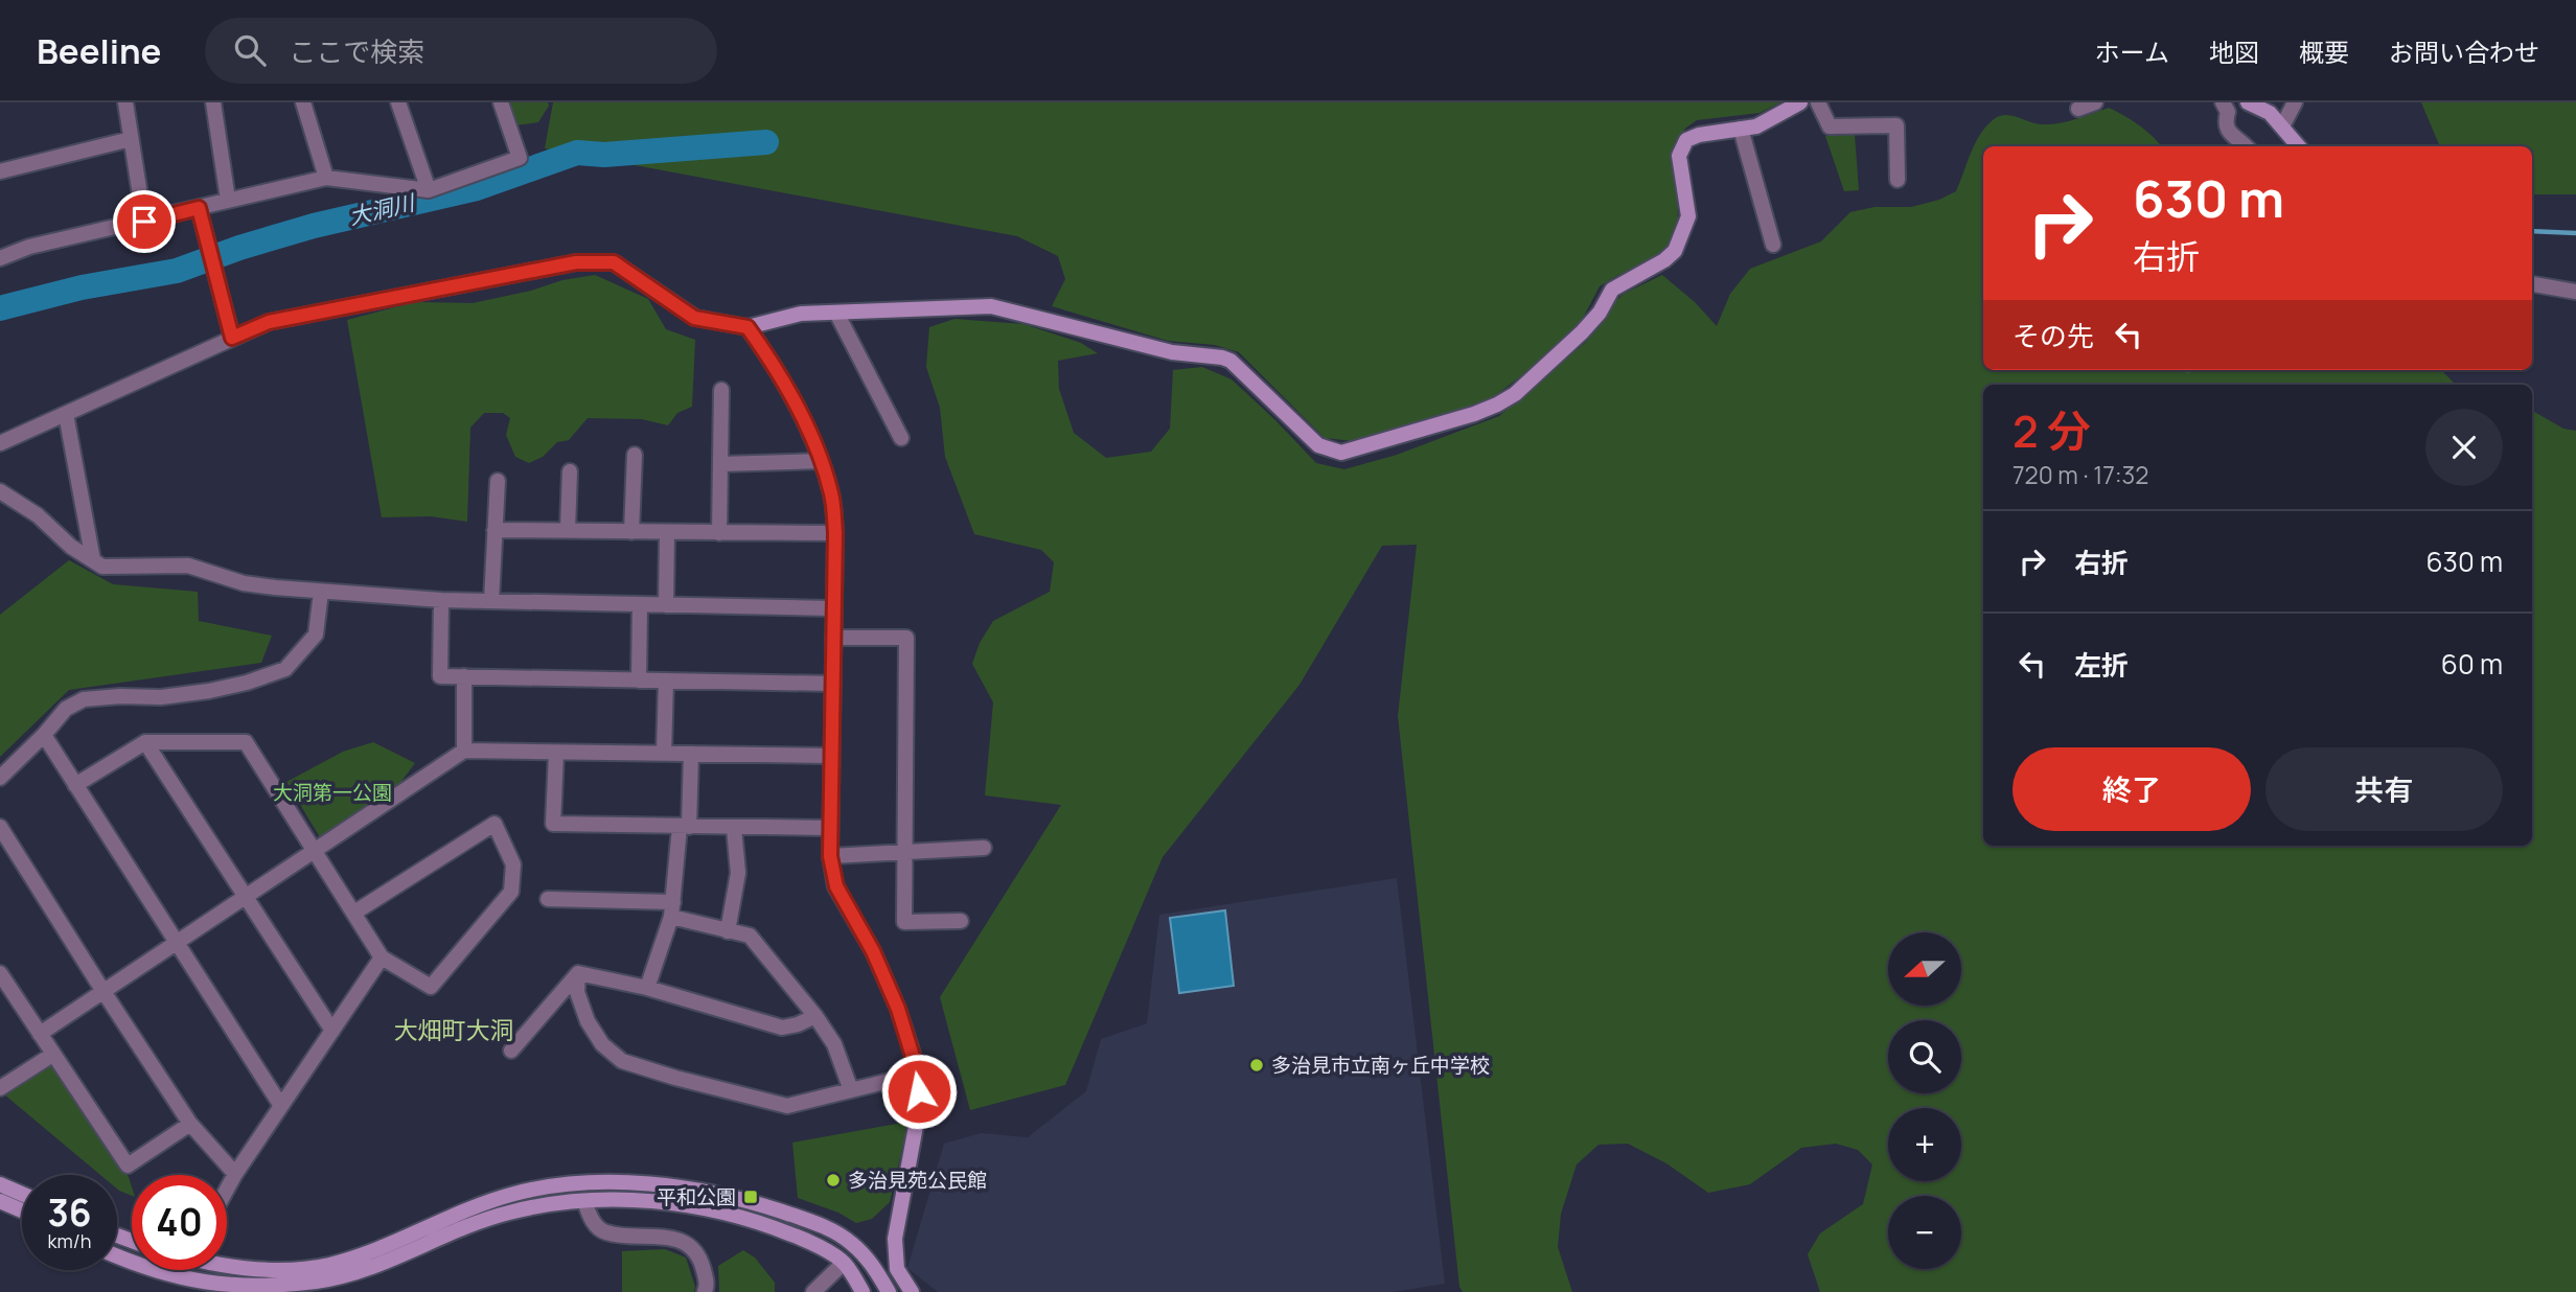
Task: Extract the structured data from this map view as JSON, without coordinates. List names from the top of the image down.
{
  "districts": ["大畑町大洞"],
  "water": ["大洞川"],
  "parks": ["大洞第一公園"],
  "places": {
    "other": ["多治見市立南ヶ丘中学校", "多治見苑公民館"],
    "transit": ["平和公園"]
  },
  "north": "left",
  "page": {
    "header": "Beeline",
    "search": "ここで検索",
    "nav": [
      "ホーム",
      "地図",
      "概要",
      "お問い合わせ"
    ],
    "turn": ["630 m", "右折"],
    "then": "その先",
    "heading": ["2 分", "720 m · 17:32"],
    "list": [
      {
        "name": "右折",
        "value": "630 m"
      },
      {
        "name": "左折",
        "value": "60 m"
      }
    ],
    "buttons": ["終了", "共有"],
    "map_buttons": ["+", "−"],
    "speed": "36 km/h",
    "limit": "40"
  }
}
